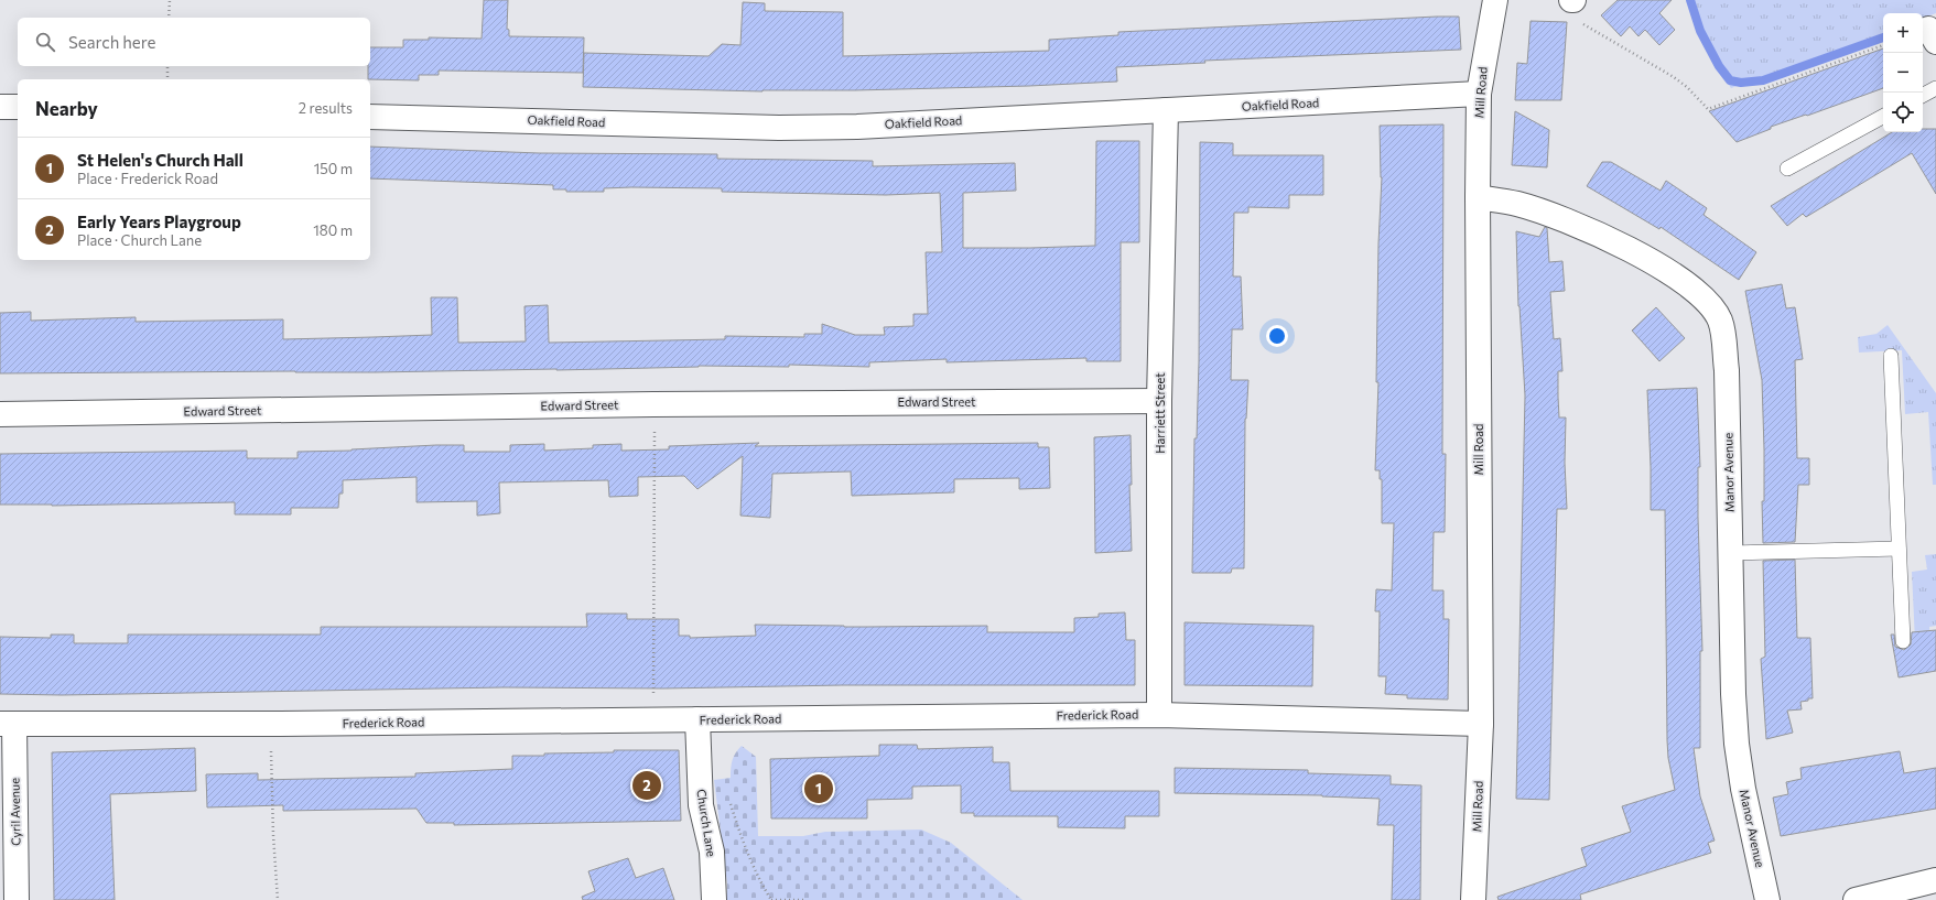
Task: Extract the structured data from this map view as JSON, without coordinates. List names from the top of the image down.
{
  "streets": {
    "street": [
      "Mill Road",
      "Oakfield Road",
      "Edward Street",
      "Harriett Street",
      "Manor Avenue",
      "Frederick Road",
      "Cyril Avenue",
      "Church Lane"
    ]
  },
  "crossings": [
    ["Mill Road", "Oakfield Road"],
    ["Mill Road", "Manor Avenue"],
    ["Mill Road", "Frederick Road"],
    ["Oakfield Road", "Harriett Street"],
    ["Edward Street", "Harriett Street"],
    ["Harriett Street", "Frederick Road"],
    ["Frederick Road", "Cyril Avenue"],
    ["Frederick Road", "Church Lane"]
  ],
  "page": {
    "map_buttons": ["+", "−"],
    "search": "Search here",
    "heading": ["Nearby", "2 results"],
    "list": [
      {
        "mark": "1",
        "name": "St Helen's Church Hall",
        "note": "Place · Frederick Road",
        "value": "150 m"
      },
      {
        "mark": "2",
        "name": "Early Years Playgroup",
        "note": "Place · Church Lane",
        "value": "180 m"
      }
    ],
    "pins": ["2", "1"]
  }
}
